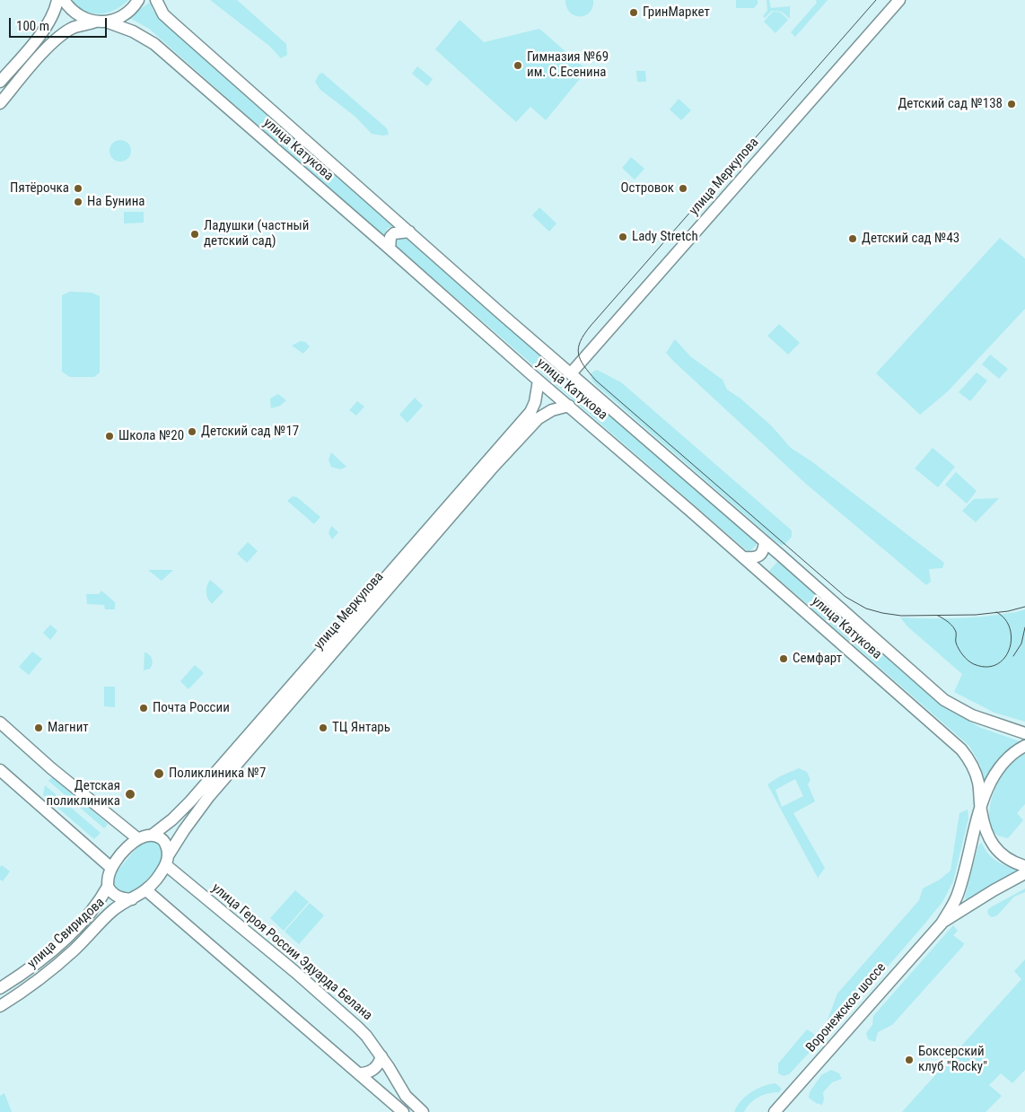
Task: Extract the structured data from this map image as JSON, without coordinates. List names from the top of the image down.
{
  "streets": {
    "main road": [
      "улица Катукова",
      "улица Меркулова",
      "улица Свиридова",
      "улица Героя России Эдуарда Белана",
      "Воронежское шоссе"
    ]
  },
  "crossings": [
    ["улица Катукова", "улица Меркулова"],
    ["улица Меркулова", "улица Свиридова"],
    ["улица Меркулова", "улица Героя России Эдуарда Белана"],
    ["улица Свиридова", "улица Героя России Эдуарда Белана"]
  ],
  "places": [
    "ГринМаркет",
    "Гимназия №69 им. С.Есенина",
    "Детский сад №138",
    "Пятёрочка",
    "Островок",
    "На Бунина",
    "Ладушки (частный детский сад)",
    "Lady Stretch",
    "Детский сад №43",
    "Детский сад №17",
    "Школа №20",
    "Семфарт",
    "Почта России",
    "Магнит",
    "ТЦ Янтарь",
    "Поликлиника №7",
    "Детская поликлиника",
    "Боксерский клуб \"Rocky\""
  ],
  "scale_bar": "100 m"
}
